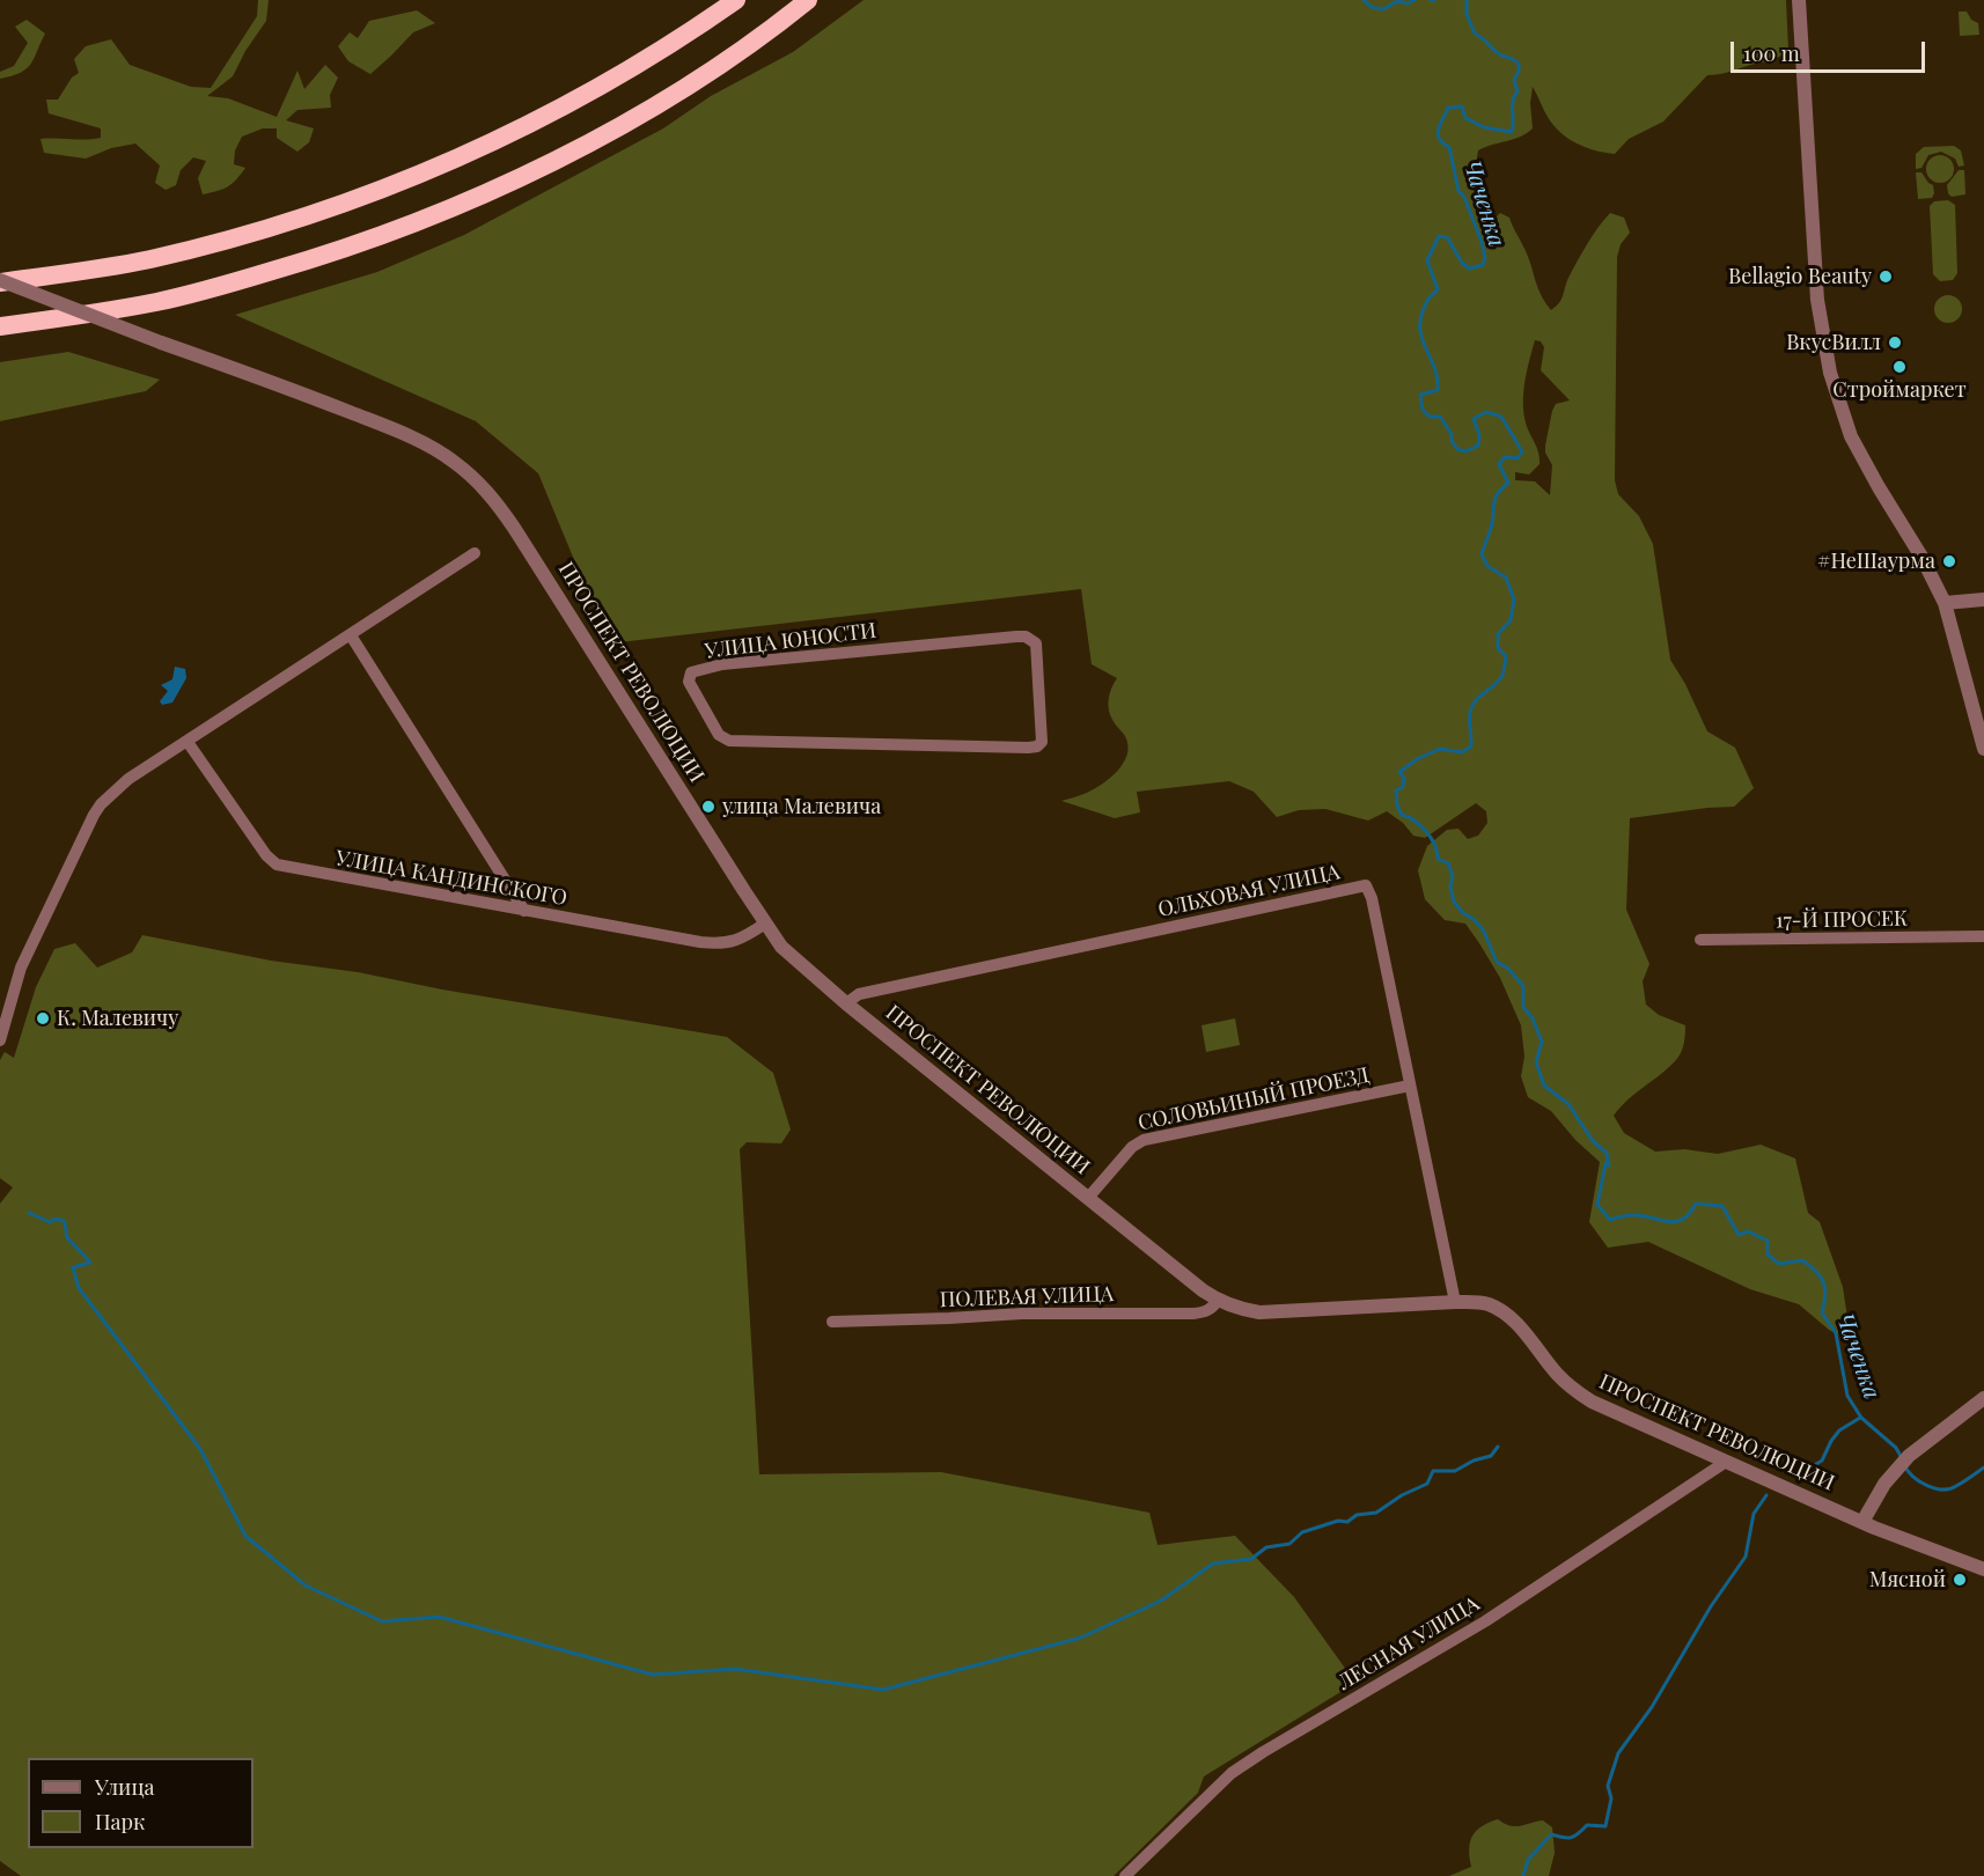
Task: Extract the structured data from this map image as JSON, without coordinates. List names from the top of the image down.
{
  "streets": {
    "street": [
      "УЛИЦА ЮНОСТИ",
      "ПРОСПЕКТ РЕВОЛЮЦИИ",
      "УЛИЦА КАНДИНСКОГО",
      "ОЛЬХОВАЯ УЛИЦА",
      "17-Й ПРОСЕК",
      "СОЛОВЬИНЫЙ ПРОЕЗД",
      "ПОЛЕВАЯ УЛИЦА",
      "ЛЕСНАЯ УЛИЦА"
    ]
  },
  "crossings": [
    ["ПРОСПЕКТ РЕВОЛЮЦИИ", "УЛИЦА КАНДИНСКОГО"],
    ["ПРОСПЕКТ РЕВОЛЮЦИИ", "ОЛЬХОВАЯ УЛИЦА"],
    ["ПРОСПЕКТ РЕВОЛЮЦИИ", "СОЛОВЬИНЫЙ ПРОЕЗД"],
    ["ПРОСПЕКТ РЕВОЛЮЦИИ", "ПОЛЕВАЯ УЛИЦА"],
    ["ПРОСПЕКТ РЕВОЛЮЦИИ", "ЛЕСНАЯ УЛИЦА"],
    ["ОЛЬХОВАЯ УЛИЦА", "СОЛОВЬИНЫЙ ПРОЕЗД"]
  ],
  "water": ["Чаченка"],
  "places": [
    "Bellagio Beauty",
    "ВкусВилл",
    "Строймаркет",
    "#НеШаурма",
    "улица Малевича",
    "К. Малевичу",
    "Мясной"
  ],
  "legend": ["Улица", "Парк"],
  "scale_bar": "100 m"
}
